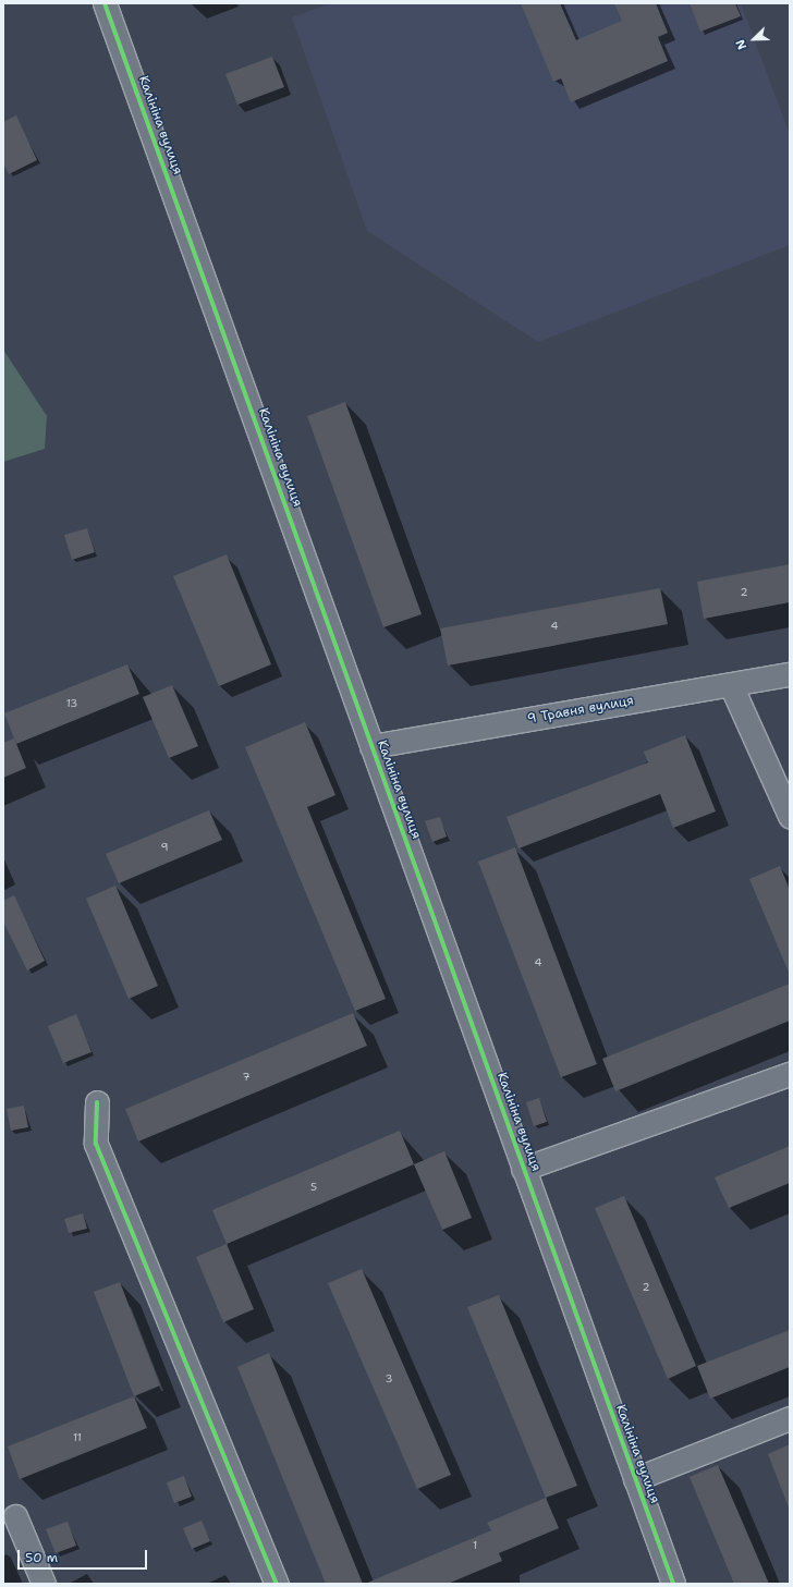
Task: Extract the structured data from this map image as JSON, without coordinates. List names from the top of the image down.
{
  "streets": {
    "street": ["Калініна вулиця", "9 Травня вулиця"]
  },
  "crossings": [
    ["Калініна вулиця", "9 Травня вулиця"]
  ],
  "house_numbers": [
    "2",
    "4",
    "13",
    "9",
    "4",
    "7",
    "5",
    "2",
    "3",
    "11",
    "1"
  ],
  "scale_bar": "50 m",
  "north": "bottom left"
}
